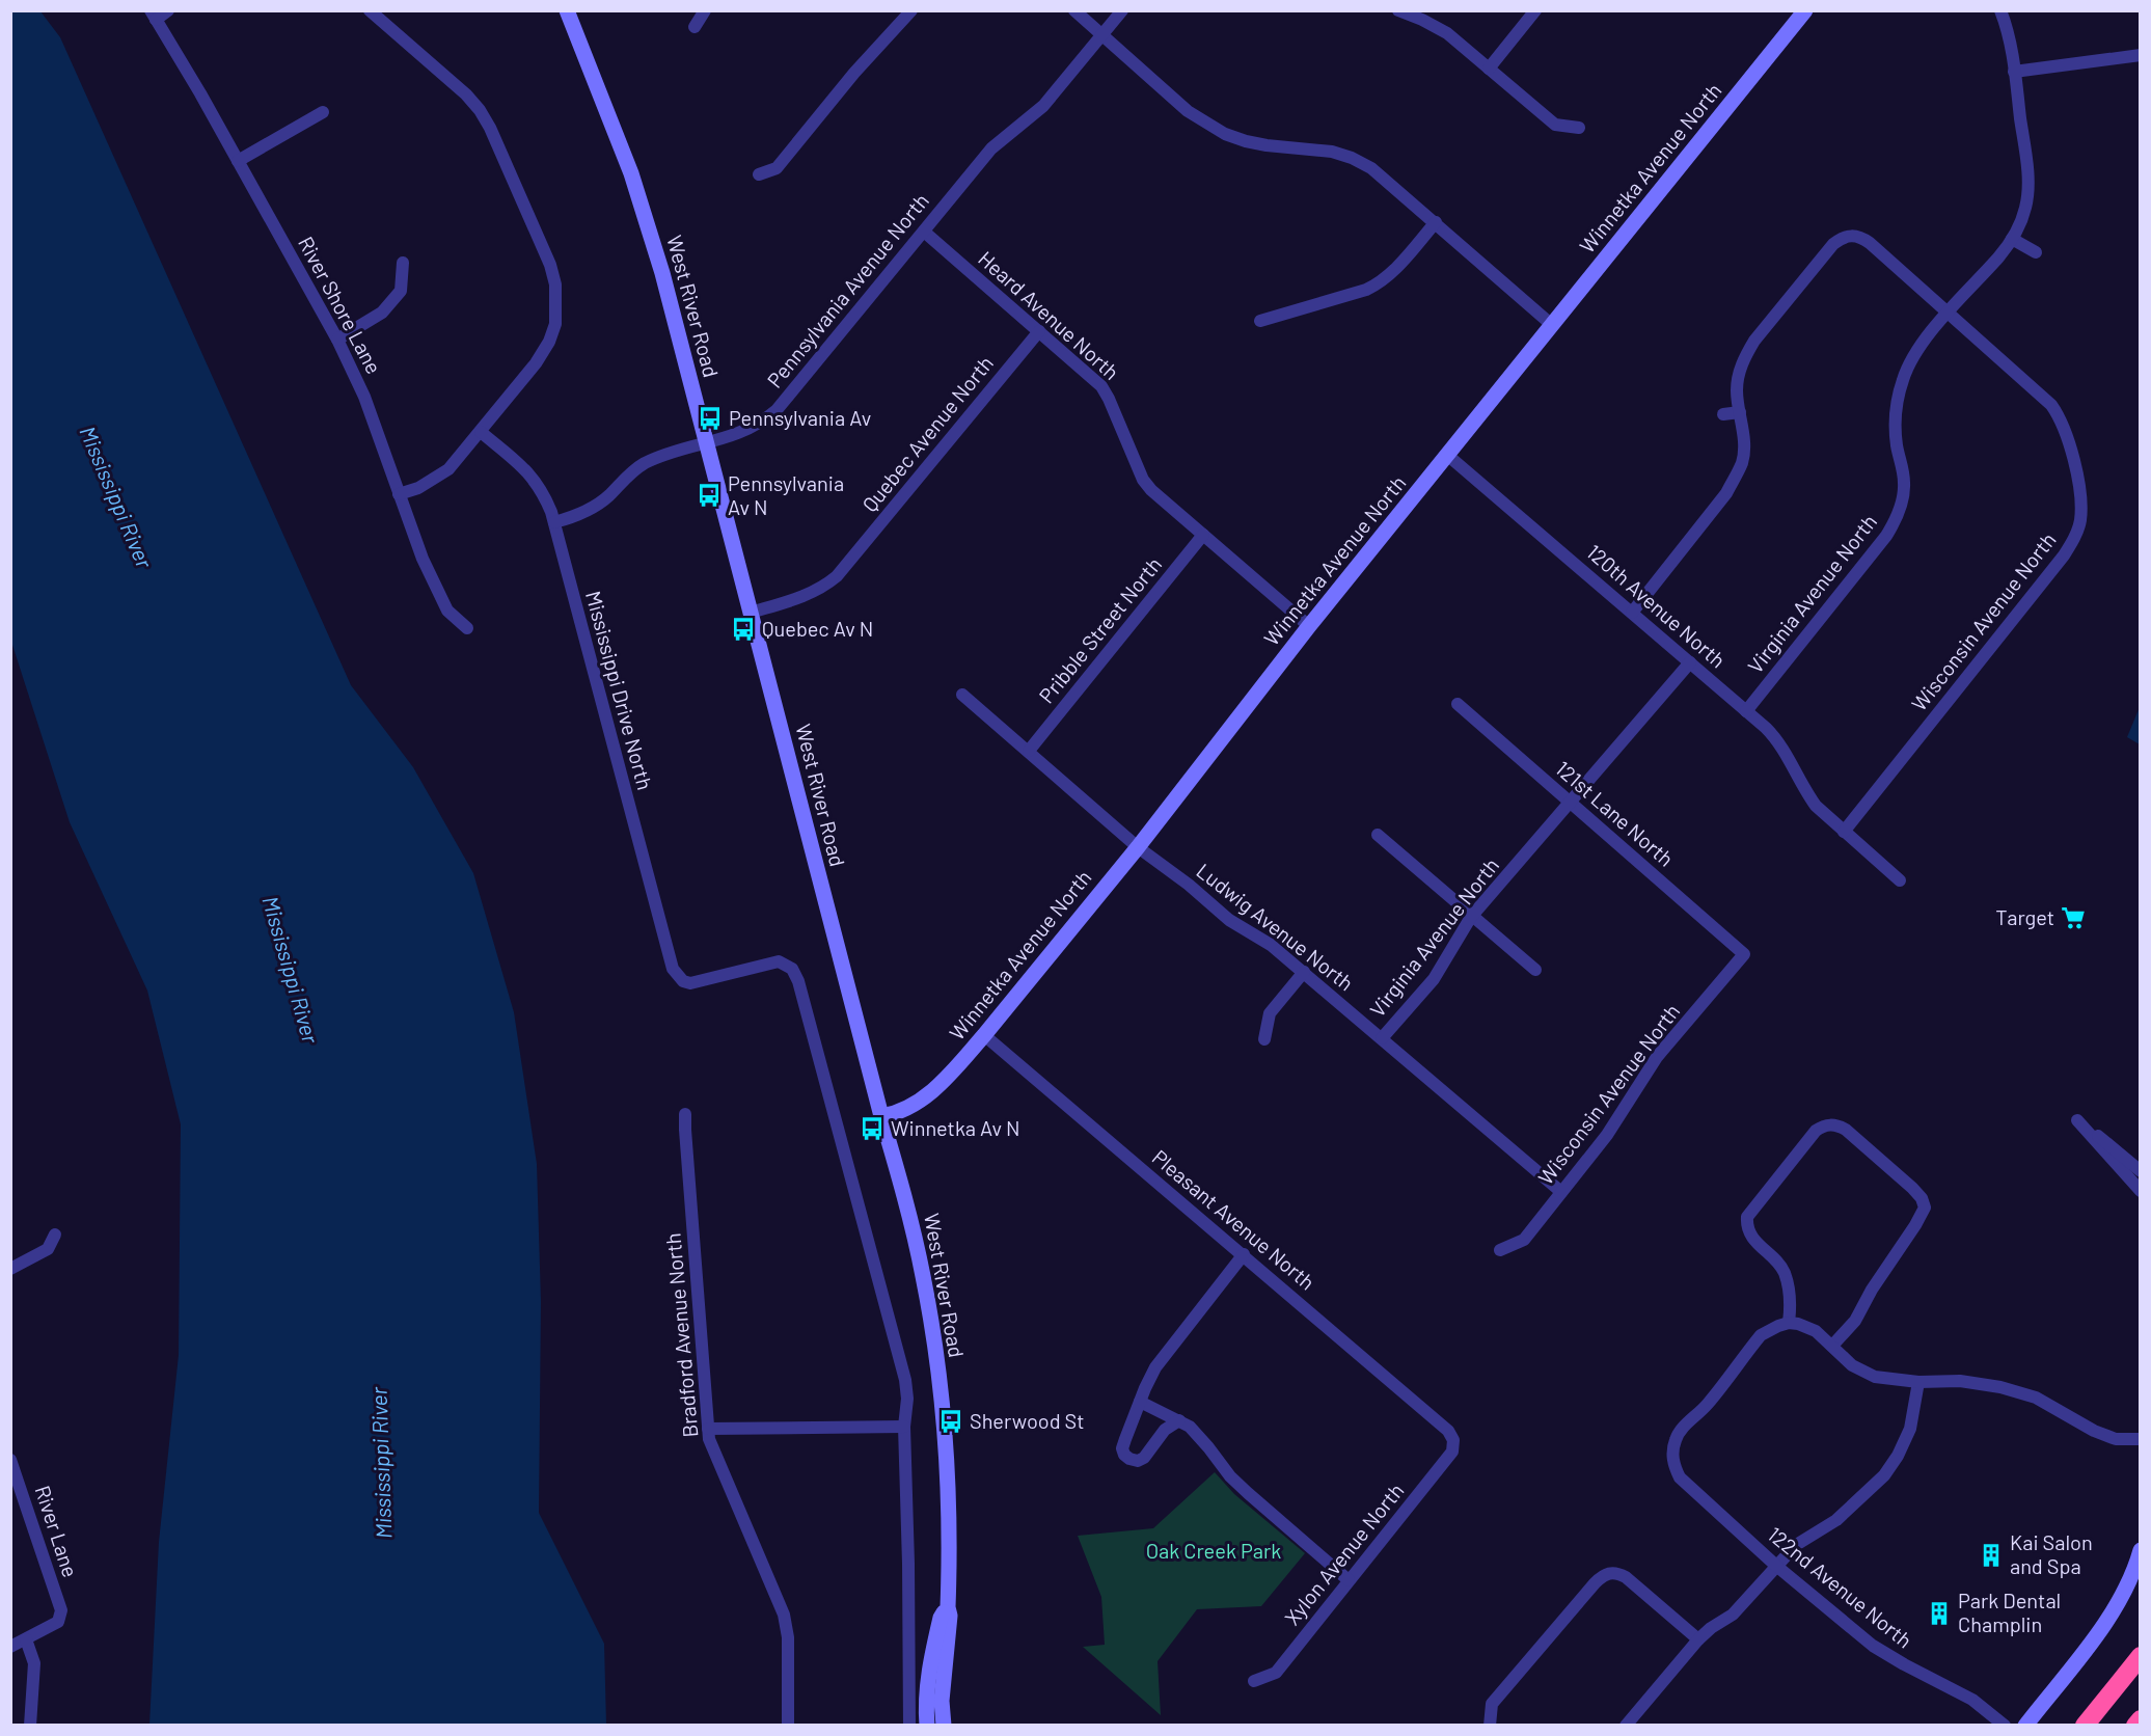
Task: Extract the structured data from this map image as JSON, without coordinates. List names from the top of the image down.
{
  "streets": {
    "main road": ["Winnetka Avenue North", "West River Road"],
    "street": [
      "Pennsylvania Avenue North",
      "River Shore Lane",
      "Heard Avenue North",
      "Quebec Avenue North",
      "Virginia Avenue North",
      "120th Avenue North",
      "Wisconsin Avenue North",
      "Pribble Street North",
      "Mississippi Drive North",
      "121st Lane North",
      "Ludwig Avenue North",
      "Pleasant Avenue North",
      "Bradford Avenue North",
      "River Lane",
      "Xylon Avenue North",
      "122nd Avenue North"
    ]
  },
  "crossings": [
    ["Winnetka Avenue North", "West River Road"],
    ["Winnetka Avenue North", "Heard Avenue North"],
    ["Winnetka Avenue North", "120th Avenue North"],
    ["Winnetka Avenue North", "Ludwig Avenue North"],
    ["Winnetka Avenue North", "Pleasant Avenue North"],
    ["Pennsylvania Avenue North", "West River Road"],
    ["Pennsylvania Avenue North", "Heard Avenue North"],
    ["Pennsylvania Avenue North", "Mississippi Drive North"],
    ["West River Road", "Quebec Avenue North"],
    ["Heard Avenue North", "Quebec Avenue North"],
    ["Heard Avenue North", "Pribble Street North"],
    ["Virginia Avenue North", "120th Avenue North"],
    ["Virginia Avenue North", "Wisconsin Avenue North"],
    ["Virginia Avenue North", "121st Lane North"],
    ["Virginia Avenue North", "Ludwig Avenue North"],
    ["120th Avenue North", "Wisconsin Avenue North"],
    ["Wisconsin Avenue North", "121st Lane North"],
    ["Wisconsin Avenue North", "Ludwig Avenue North"],
    ["Pribble Street North", "Ludwig Avenue North"],
    ["Pleasant Avenue North", "Xylon Avenue North"]
  ],
  "water": ["Mississippi River"],
  "parks": ["Oak Creek Park"],
  "places": {
    "bus stop": [
      "Pennsylvania Av",
      "Pennsylvania Av N",
      "Quebec Av N",
      "Winnetka Av N",
      "Sherwood St"
    ],
    "supermarket": ["Target"],
    "building": ["Kai Salon and Spa", "Park Dental Champlin"]
  }
}
